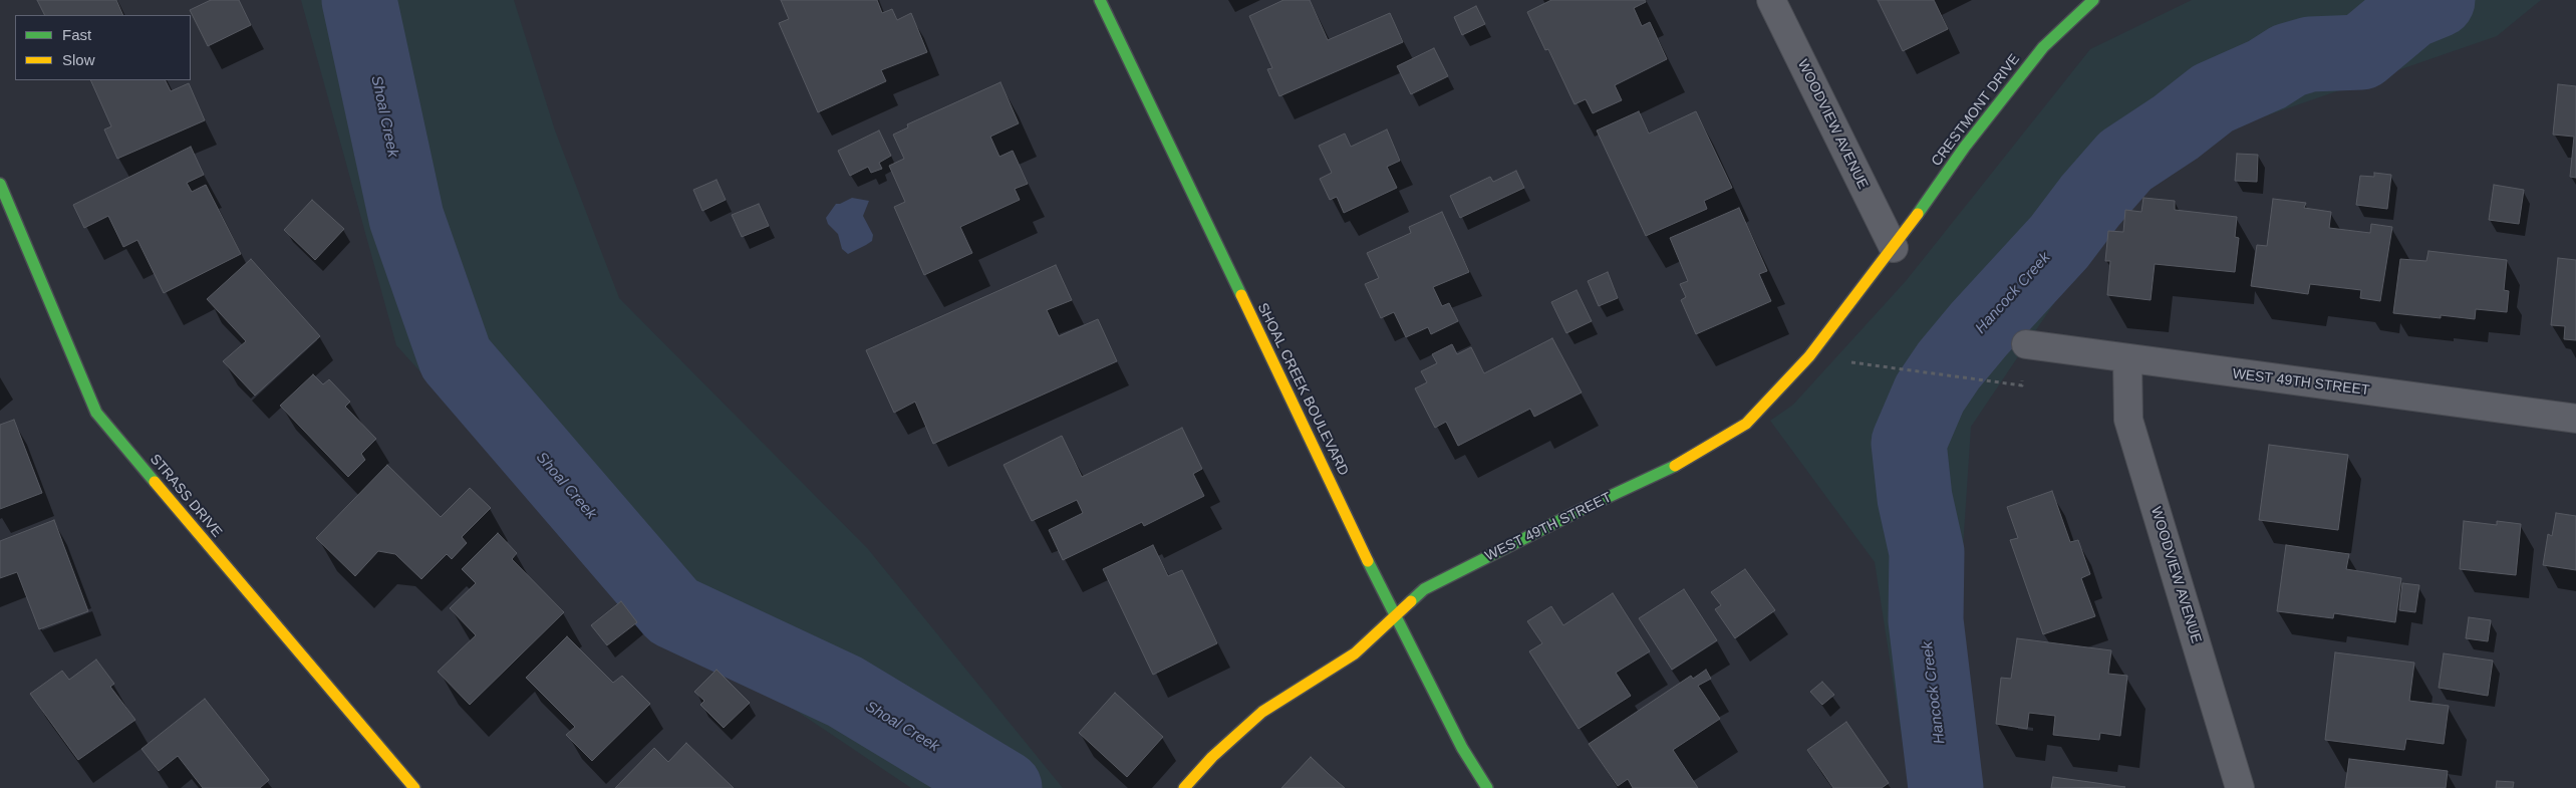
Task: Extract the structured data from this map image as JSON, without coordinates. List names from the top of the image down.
{
  "streets": {
    "street": [
      "CRESTMONT DRIVE",
      "WOODVIEW AVENUE",
      "WEST 49TH STREET",
      "SHOAL CREEK BOULEVARD",
      "STRASS DRIVE"
    ]
  },
  "crossings": [
    ["CRESTMONT DRIVE", "WOODVIEW AVENUE"],
    ["CRESTMONT DRIVE", "WEST 49TH STREET"],
    ["WOODVIEW AVENUE", "WEST 49TH STREET"],
    ["WEST 49TH STREET", "SHOAL CREEK BOULEVARD"]
  ],
  "water": ["Shoal Creek", "Hancock Creek"],
  "legend": ["Fast", "Slow"]
}
